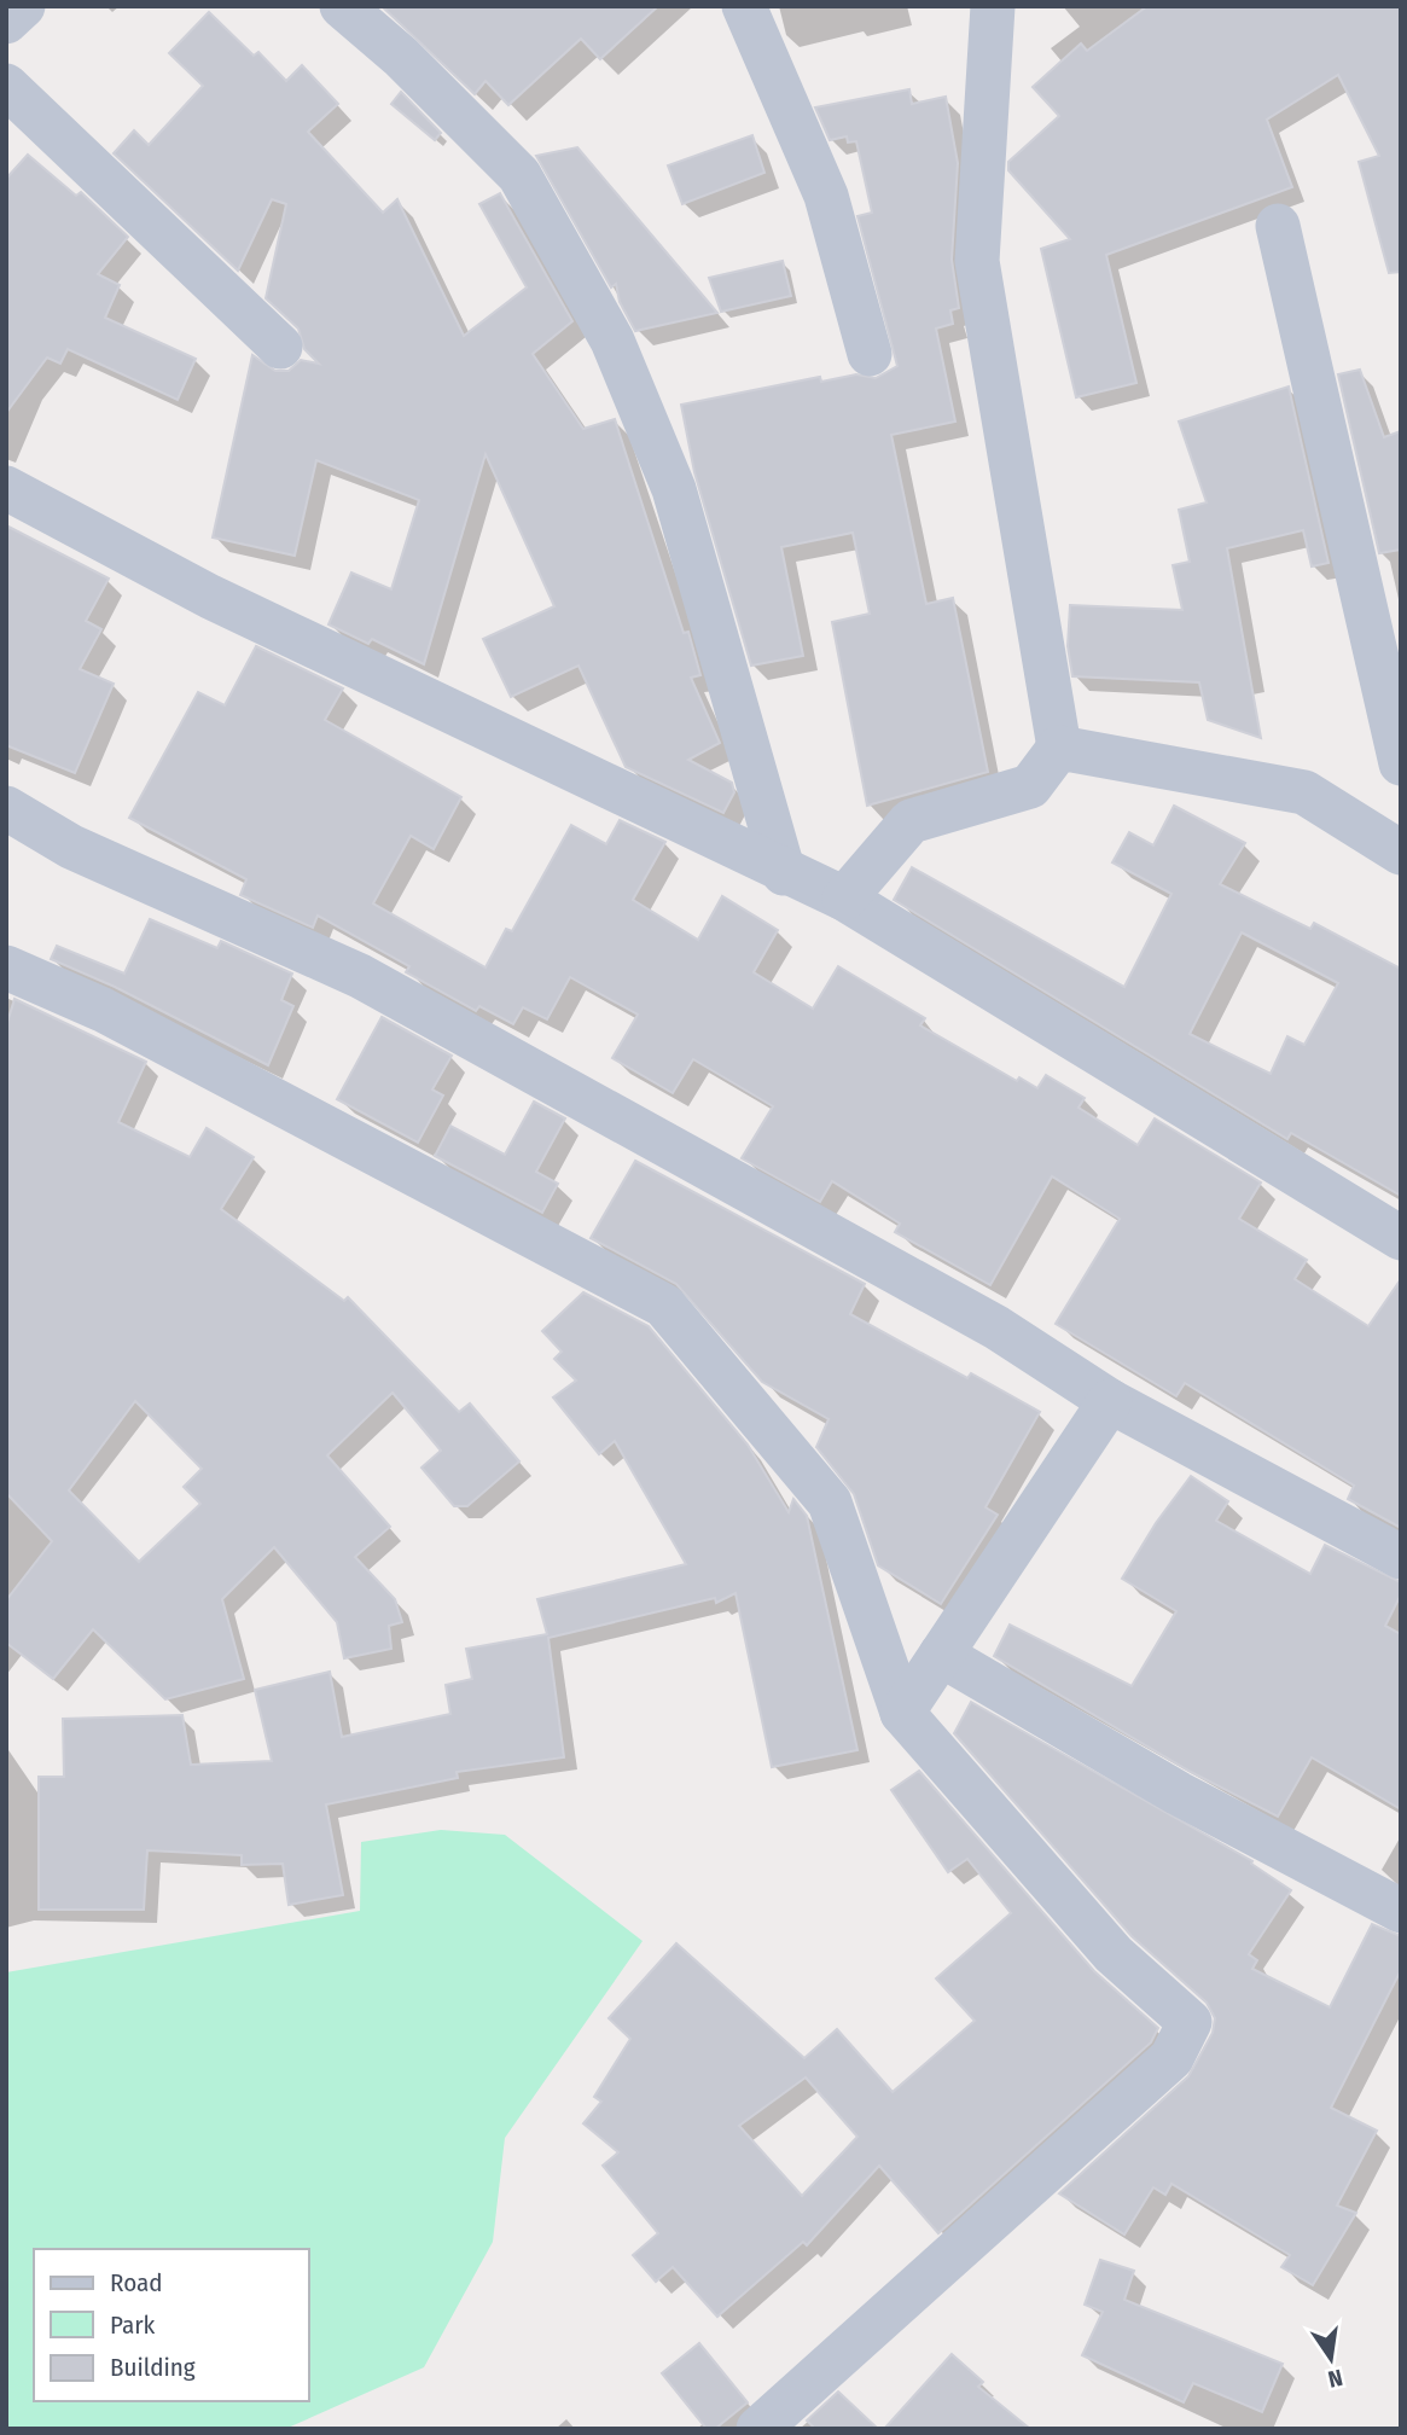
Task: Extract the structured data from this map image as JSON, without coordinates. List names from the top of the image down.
{
  "legend": ["Road", "Park", "Building"],
  "north": "bottom"
}
